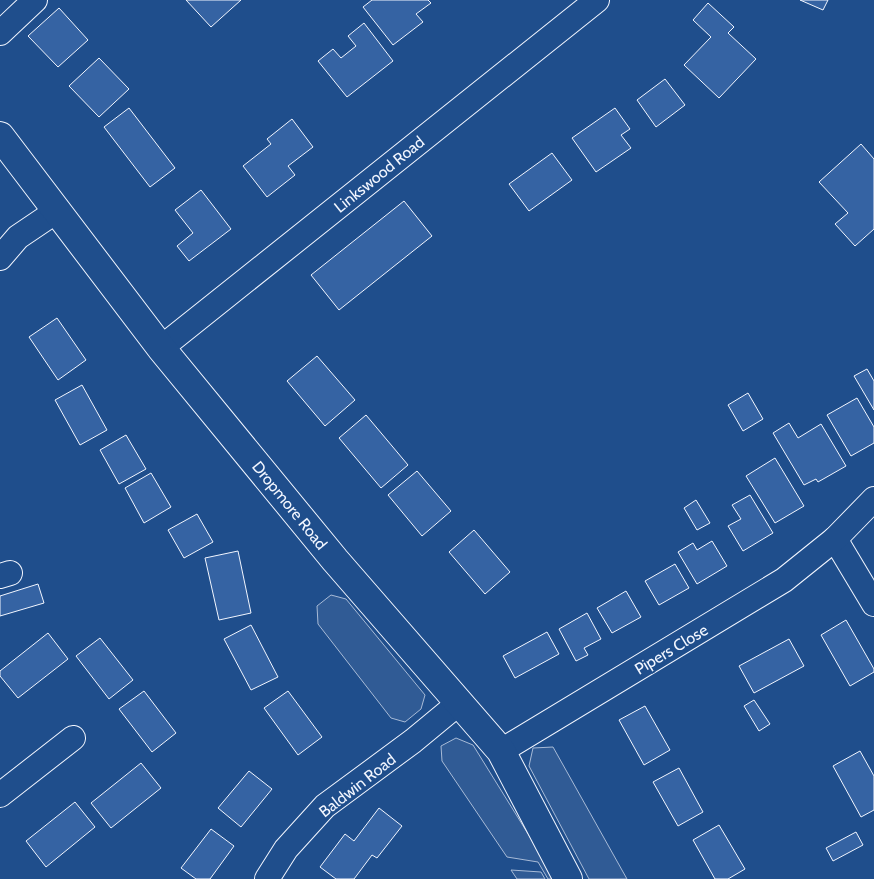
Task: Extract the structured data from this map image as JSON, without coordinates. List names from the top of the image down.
{
  "streets": {
    "street": [
      "Linkswood Road",
      "Dropmore Road",
      "Pipers Close",
      "Baldwin Road"
    ]
  },
  "crossings": [
    ["Linkswood Road", "Dropmore Road"],
    ["Dropmore Road", "Pipers Close"],
    ["Dropmore Road", "Baldwin Road"]
  ]
}
